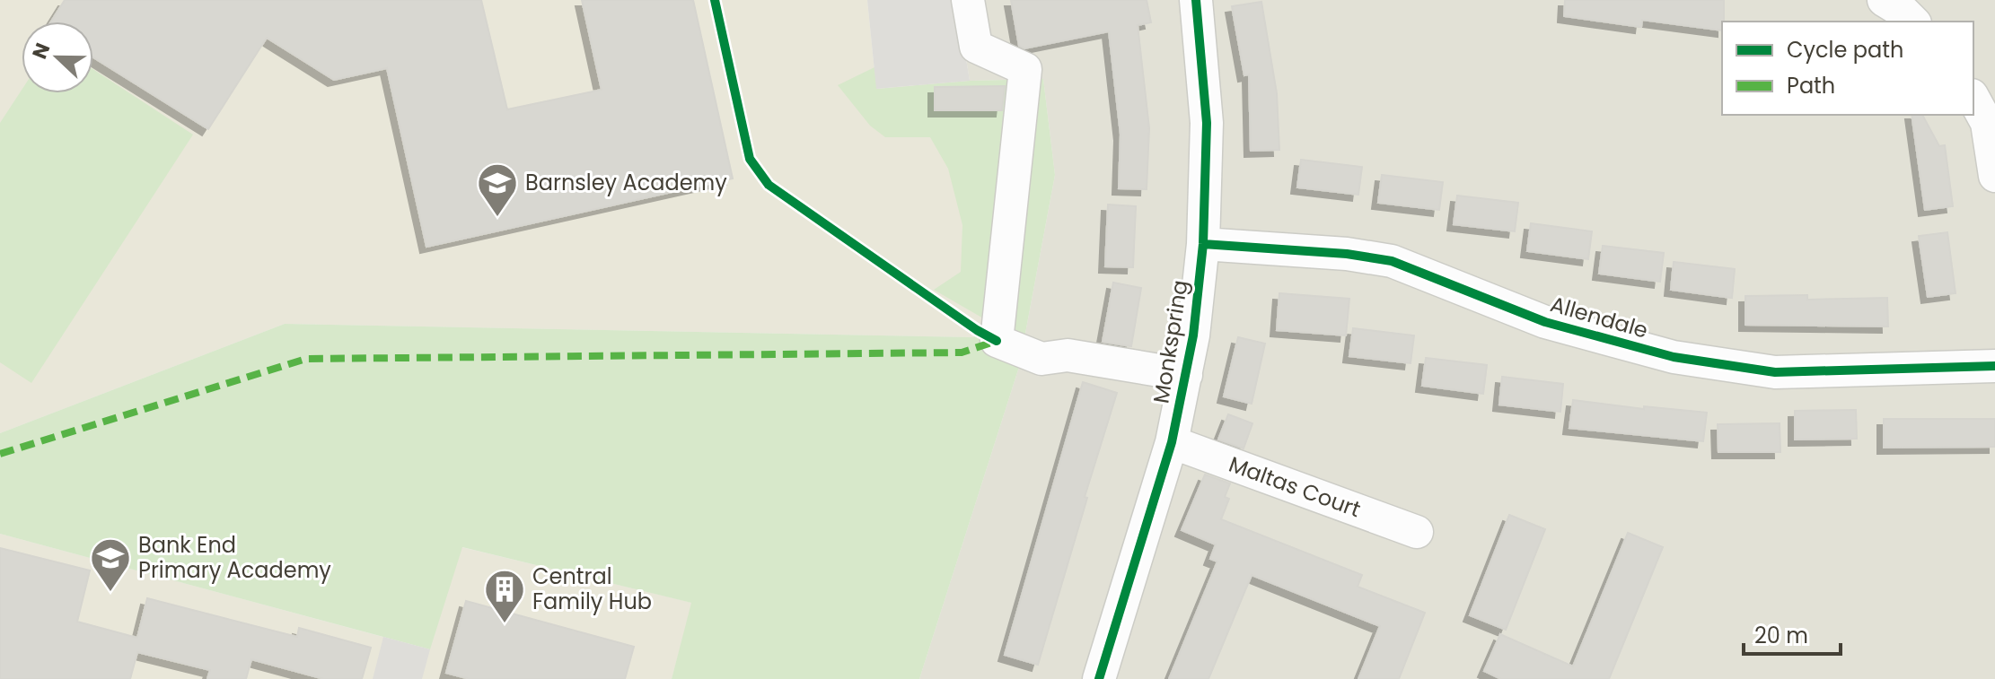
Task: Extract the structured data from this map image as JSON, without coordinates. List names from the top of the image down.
{
  "streets": {
    "street": ["Allendale", "Monkspring", "Maltas Court"]
  },
  "crossings": [
    ["Allendale", "Monkspring"],
    ["Monkspring", "Maltas Court"]
  ],
  "places": {
    "school or university": ["Barnsley Academy", "Bank End Primary Academy"],
    "building": ["Central Family Hub"]
  },
  "legend": ["Cycle path", "Path"],
  "scale_bar": "20 m",
  "north": "left"
}
